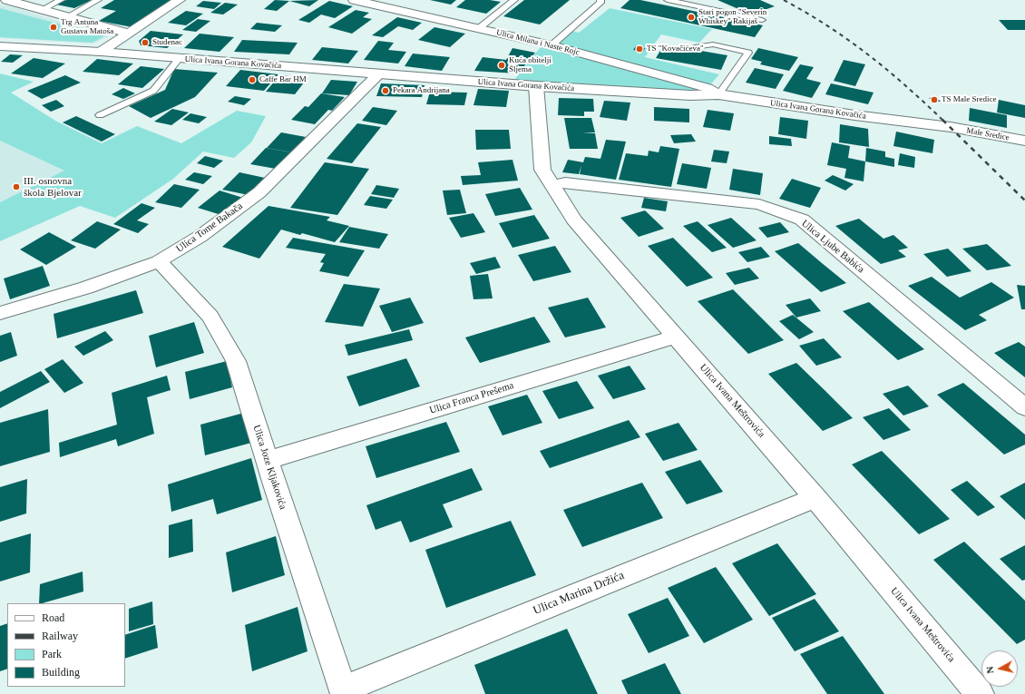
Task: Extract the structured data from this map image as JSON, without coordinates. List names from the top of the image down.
{
  "streets": {
    "street": [
      "Ulica Milana i Naste Rojc",
      "Ulica Ivana Gorana Kovačića",
      "Male Sredice",
      "Ulica Tome Bakača",
      "Ulica Ljube Babića",
      "Ulica Franca Prešema",
      "Ulica Ivana Meštrovića",
      "Ulica Joze Kljakovića",
      "Ulica Marina Držića"
    ]
  },
  "crossings": [
    ["Ulica Milana i Naste Rojc", "Ulica Ivana Gorana Kovačića"],
    ["Ulica Ivana Gorana Kovačića", "Male Sredice"],
    ["Ulica Ivana Gorana Kovačića", "Ulica Tome Bakača"],
    ["Ulica Ivana Gorana Kovačića", "Ulica Ivana Meštrovića"],
    ["Ulica Tome Bakača", "Ulica Joze Kljakovića"],
    ["Ulica Ljube Babića", "Ulica Ivana Meštrovića"],
    ["Ulica Franca Prešema", "Ulica Ivana Meštrovića"],
    ["Ulica Franca Prešema", "Ulica Joze Kljakovića"],
    ["Ulica Ivana Meštrovića", "Ulica Marina Držića"],
    ["Ulica Joze Kljakovića", "Ulica Marina Držića"]
  ],
  "places": [
    "Stari pogon \"Severin Whiskey\" Rakijaš",
    "Trg Antuna Gustava Matoša",
    "Studenac",
    "TS \"Kovačićeva\"",
    "Kuća obitelji Šljema",
    "Caffe Bar HM",
    "Pekara Andrijana",
    "TS Male Sredice",
    "III. osnovna škola Bjelovar"
  ],
  "legend": [
    "Road",
    "Railway",
    "Park",
    "Building"
  ],
  "north": "left"
}
